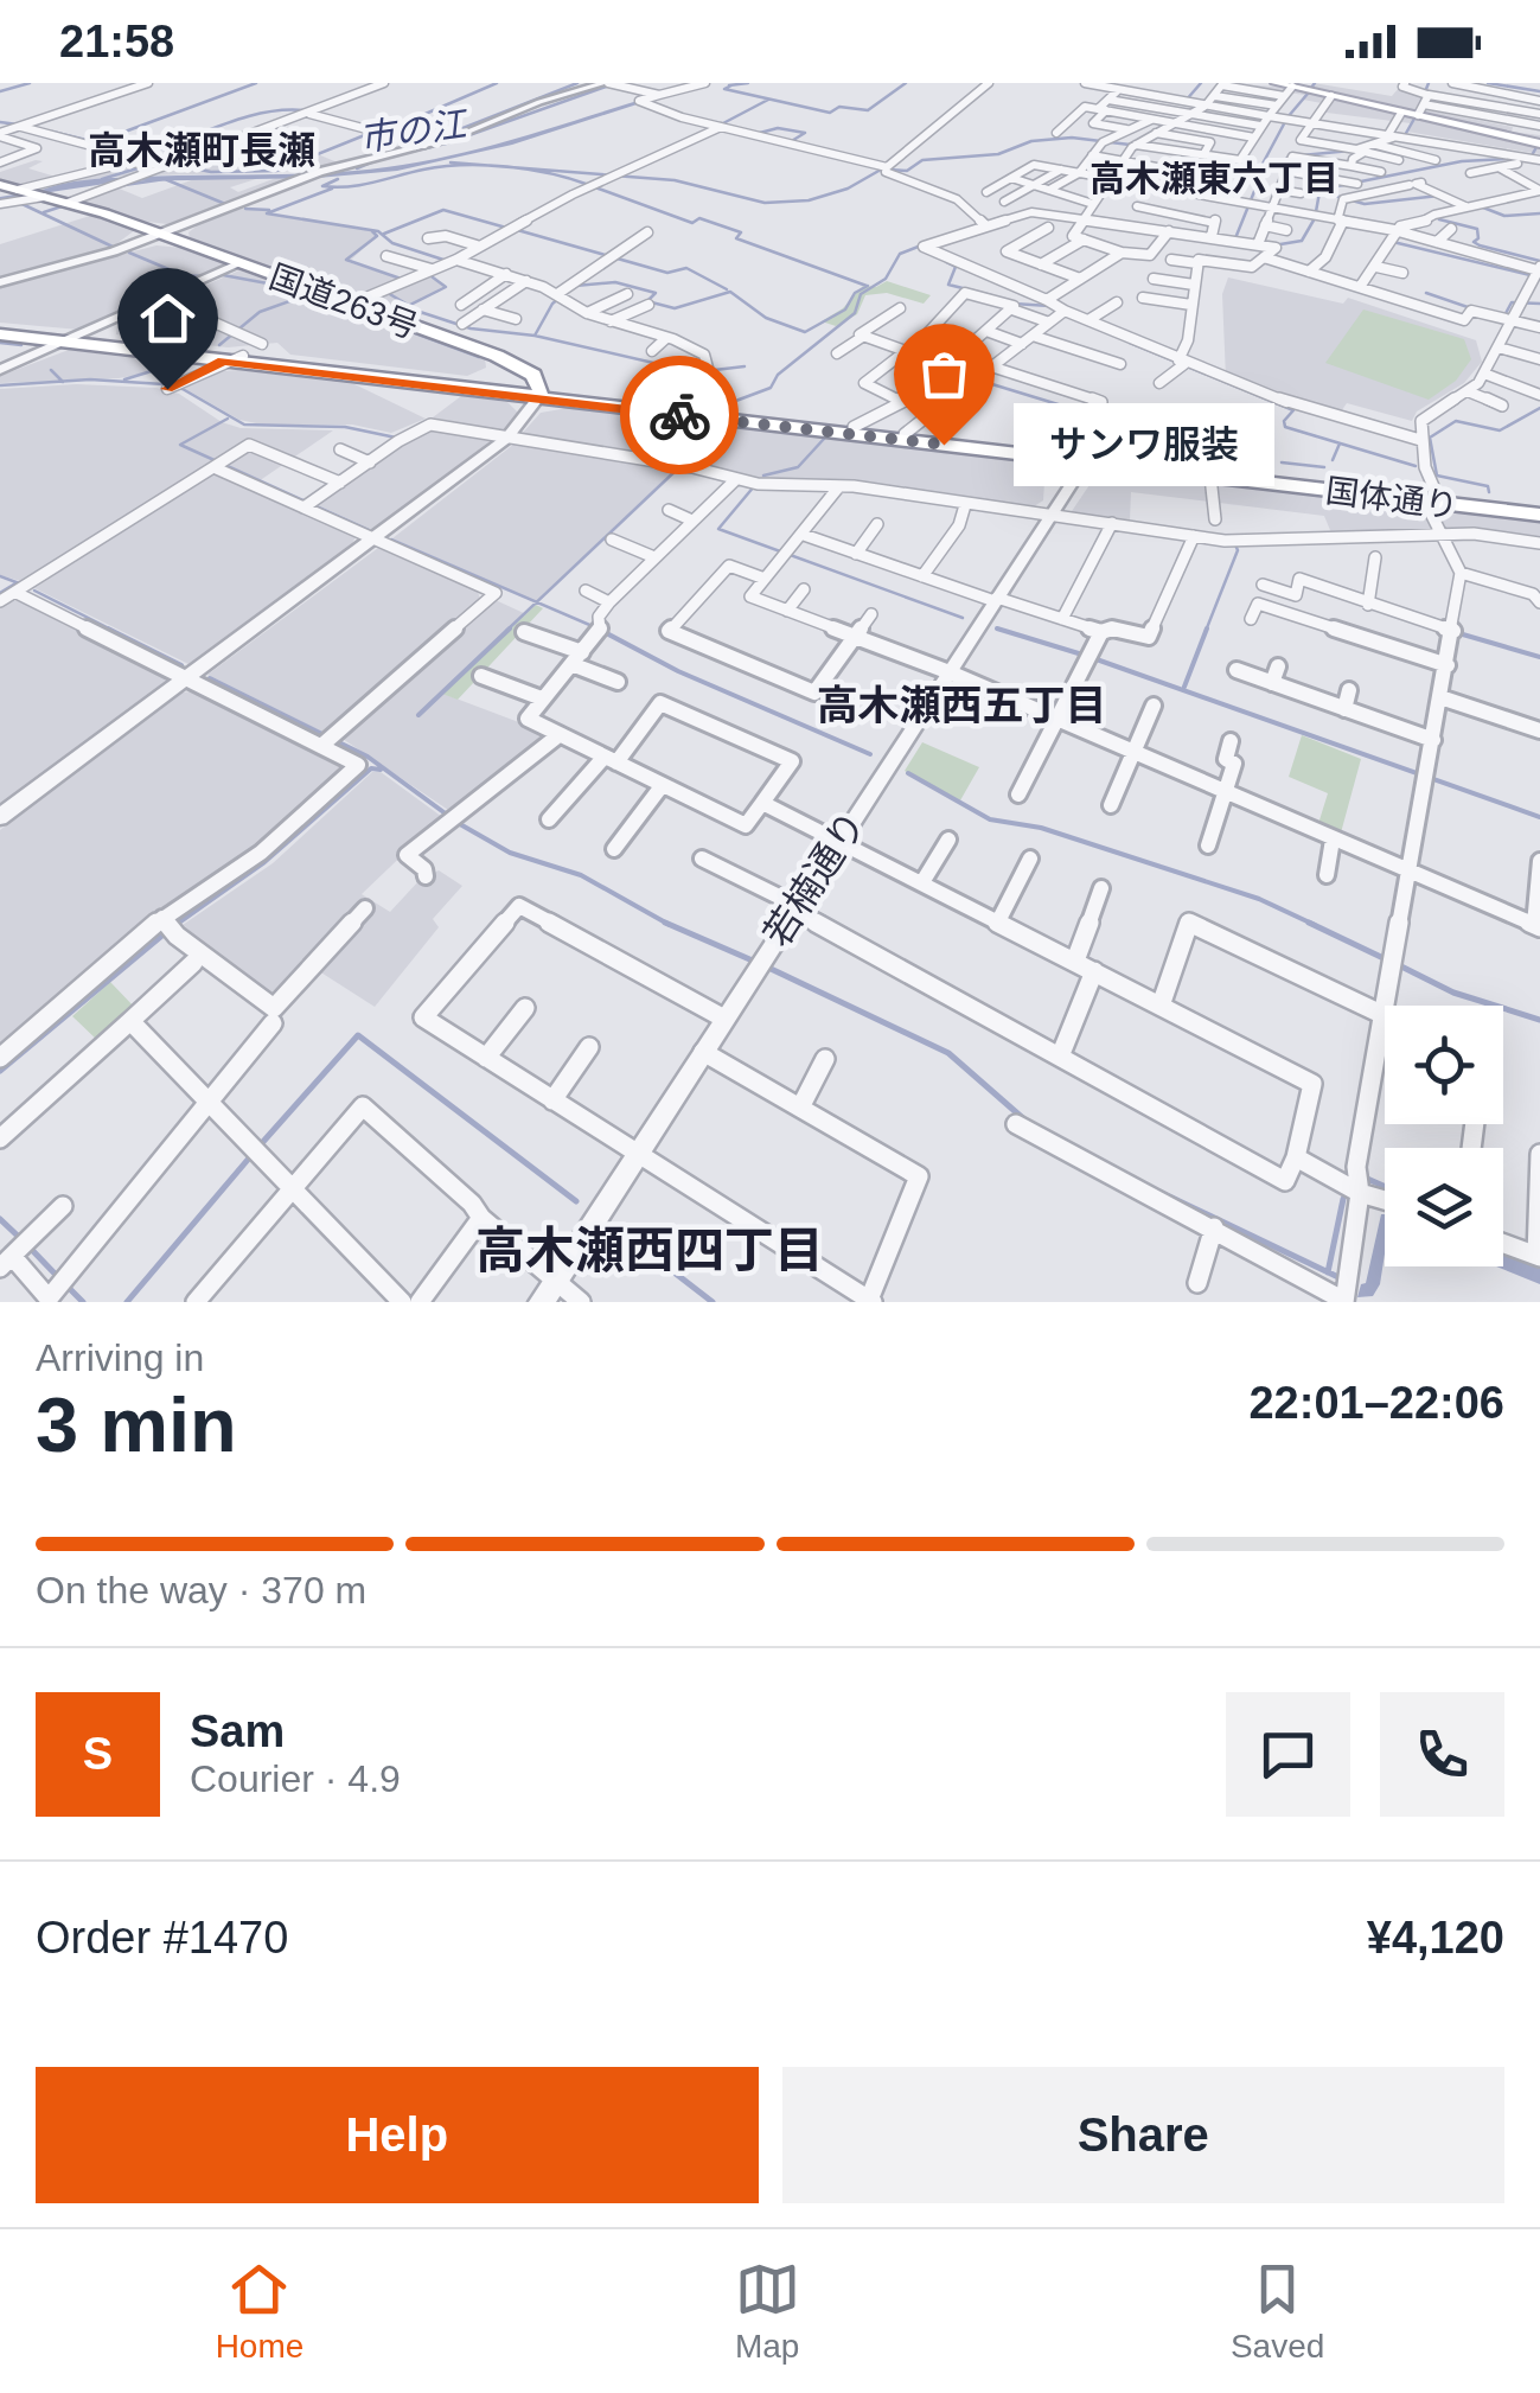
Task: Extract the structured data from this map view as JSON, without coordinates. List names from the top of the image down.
{
  "streets": {
    "highway": ["国道263号", "国体通り"],
    "street": ["若楠通り"]
  },
  "crossings": [
    ["国道263号", "国体通り"],
    ["国体通り", "若楠通り"]
  ],
  "districts": [
    "高木瀬町長瀬",
    "高木瀬東六丁目",
    "高木瀬西五丁目",
    "高木瀬西四丁目"
  ],
  "water": ["市の江"],
  "places": ["サンワ服装"],
  "page": {
    "status": "21:58",
    "bubble": "サンワ服装",
    "heading": ["3 min", "Arriving in", "22:01–22:06"],
    "panel": [
      "Sam",
      "Courier · 4.9",
      "Order #1470",
      "¥4,120"
    ],
    "bar": "On the way · 370 m",
    "round": "S",
    "buttons": ["Help", "Share"],
    "tabs": ["Home", "Map", "Saved"]
  }
}
